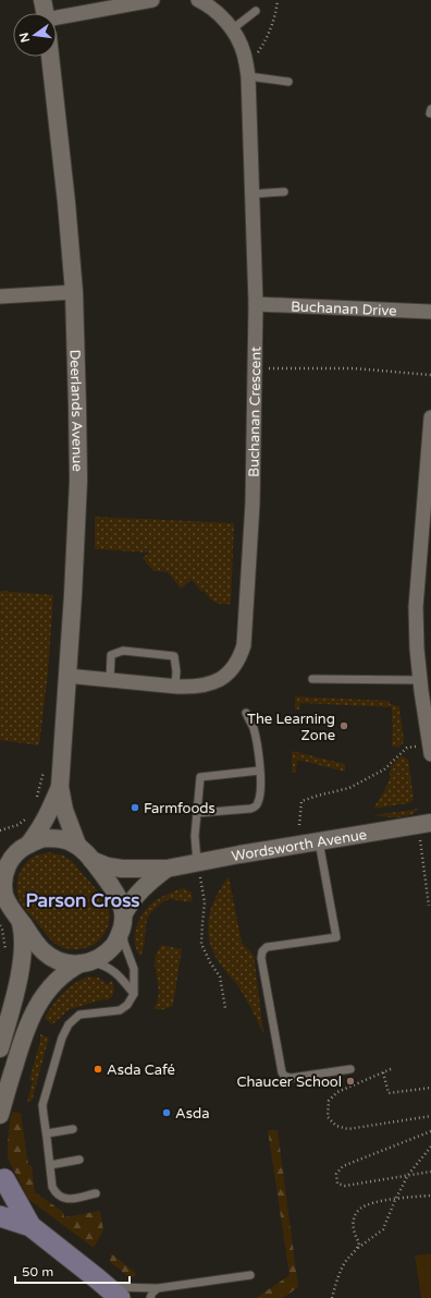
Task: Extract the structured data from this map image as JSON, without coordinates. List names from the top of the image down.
{
  "streets": {
    "street": [
      "Buchanan Drive",
      "Deerlands Avenue",
      "Buchanan Crescent",
      "Wordsworth Avenue"
    ]
  },
  "crossings": [
    ["Buchanan Drive", "Buchanan Crescent"],
    ["Deerlands Avenue", "Buchanan Crescent"],
    ["Deerlands Avenue", "Wordsworth Avenue"]
  ],
  "districts": ["Parson Cross"],
  "places": [
    "The Learning Zone",
    "Farmfoods",
    "Asda Café",
    "Chaucer School",
    "Asda"
  ],
  "scale_bar": "50 m",
  "north": "left"
}
